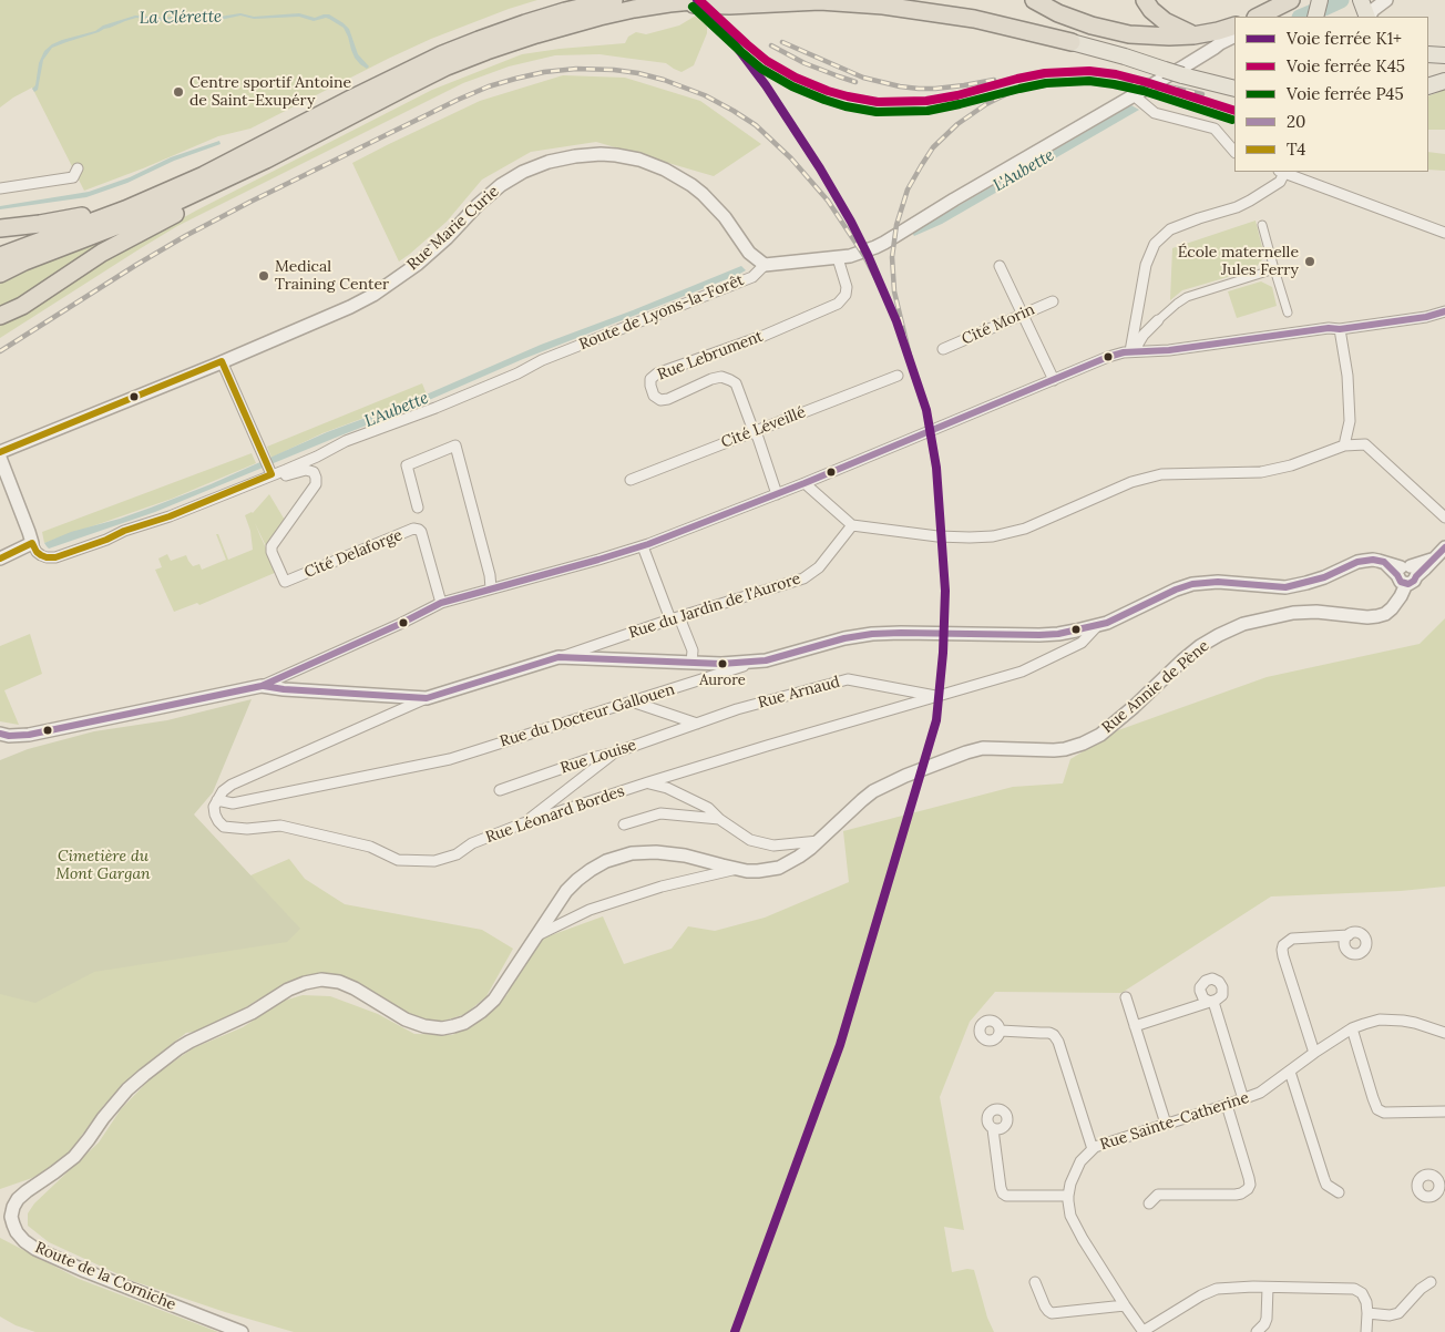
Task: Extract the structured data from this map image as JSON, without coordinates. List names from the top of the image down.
{
  "streets": {
    "street": [
      "Rue Marie Curie",
      "Route de Lyons-la-Forêt",
      "Cité Morin",
      "Rue Lebrument",
      "Cité Léveillé",
      "Cité Delaforge",
      "Rue du Jardin de l'Aurore",
      "Rue Annie de Pène",
      "Rue Arnaud",
      "Rue du Docteur Gallouen",
      "Rue Louise",
      "Rue Léonard Bordes",
      "Rue Sainte-Catherine",
      "Route de la Corniche"
    ]
  },
  "crossings": [
    ["Rue Marie Curie", "Route de Lyons-la-Forêt"],
    ["Route de Lyons-la-Forêt", "Cité Delaforge"],
    ["Rue Lebrument", "Cité Léveillé"],
    ["Rue Annie de Pène", "Route de la Corniche"],
    ["Rue Arnaud", "Rue Louise"],
    ["Rue Arnaud", "Rue Léonard Bordes"],
    ["Rue du Docteur Gallouen", "Rue Léonard Bordes"]
  ],
  "water": ["La Clérette", "L'Aubette"],
  "parks": ["Cimetière du Mont Gargan"],
  "places": [
    "Centre sportif Antoine de Saint-Exupéry",
    "École maternelle Jules Ferry",
    "Medical Training Center",
    "Aurore"
  ],
  "lines": [
    "rail line K1+",
    "rail line K45",
    "rail line P45",
    "transit line 20",
    "transit line T4"
  ],
  "legend": [
    "Voie ferrée K1+",
    "Voie ferrée K45",
    "Voie ferrée P45",
    "20",
    "T4"
  ]
}
